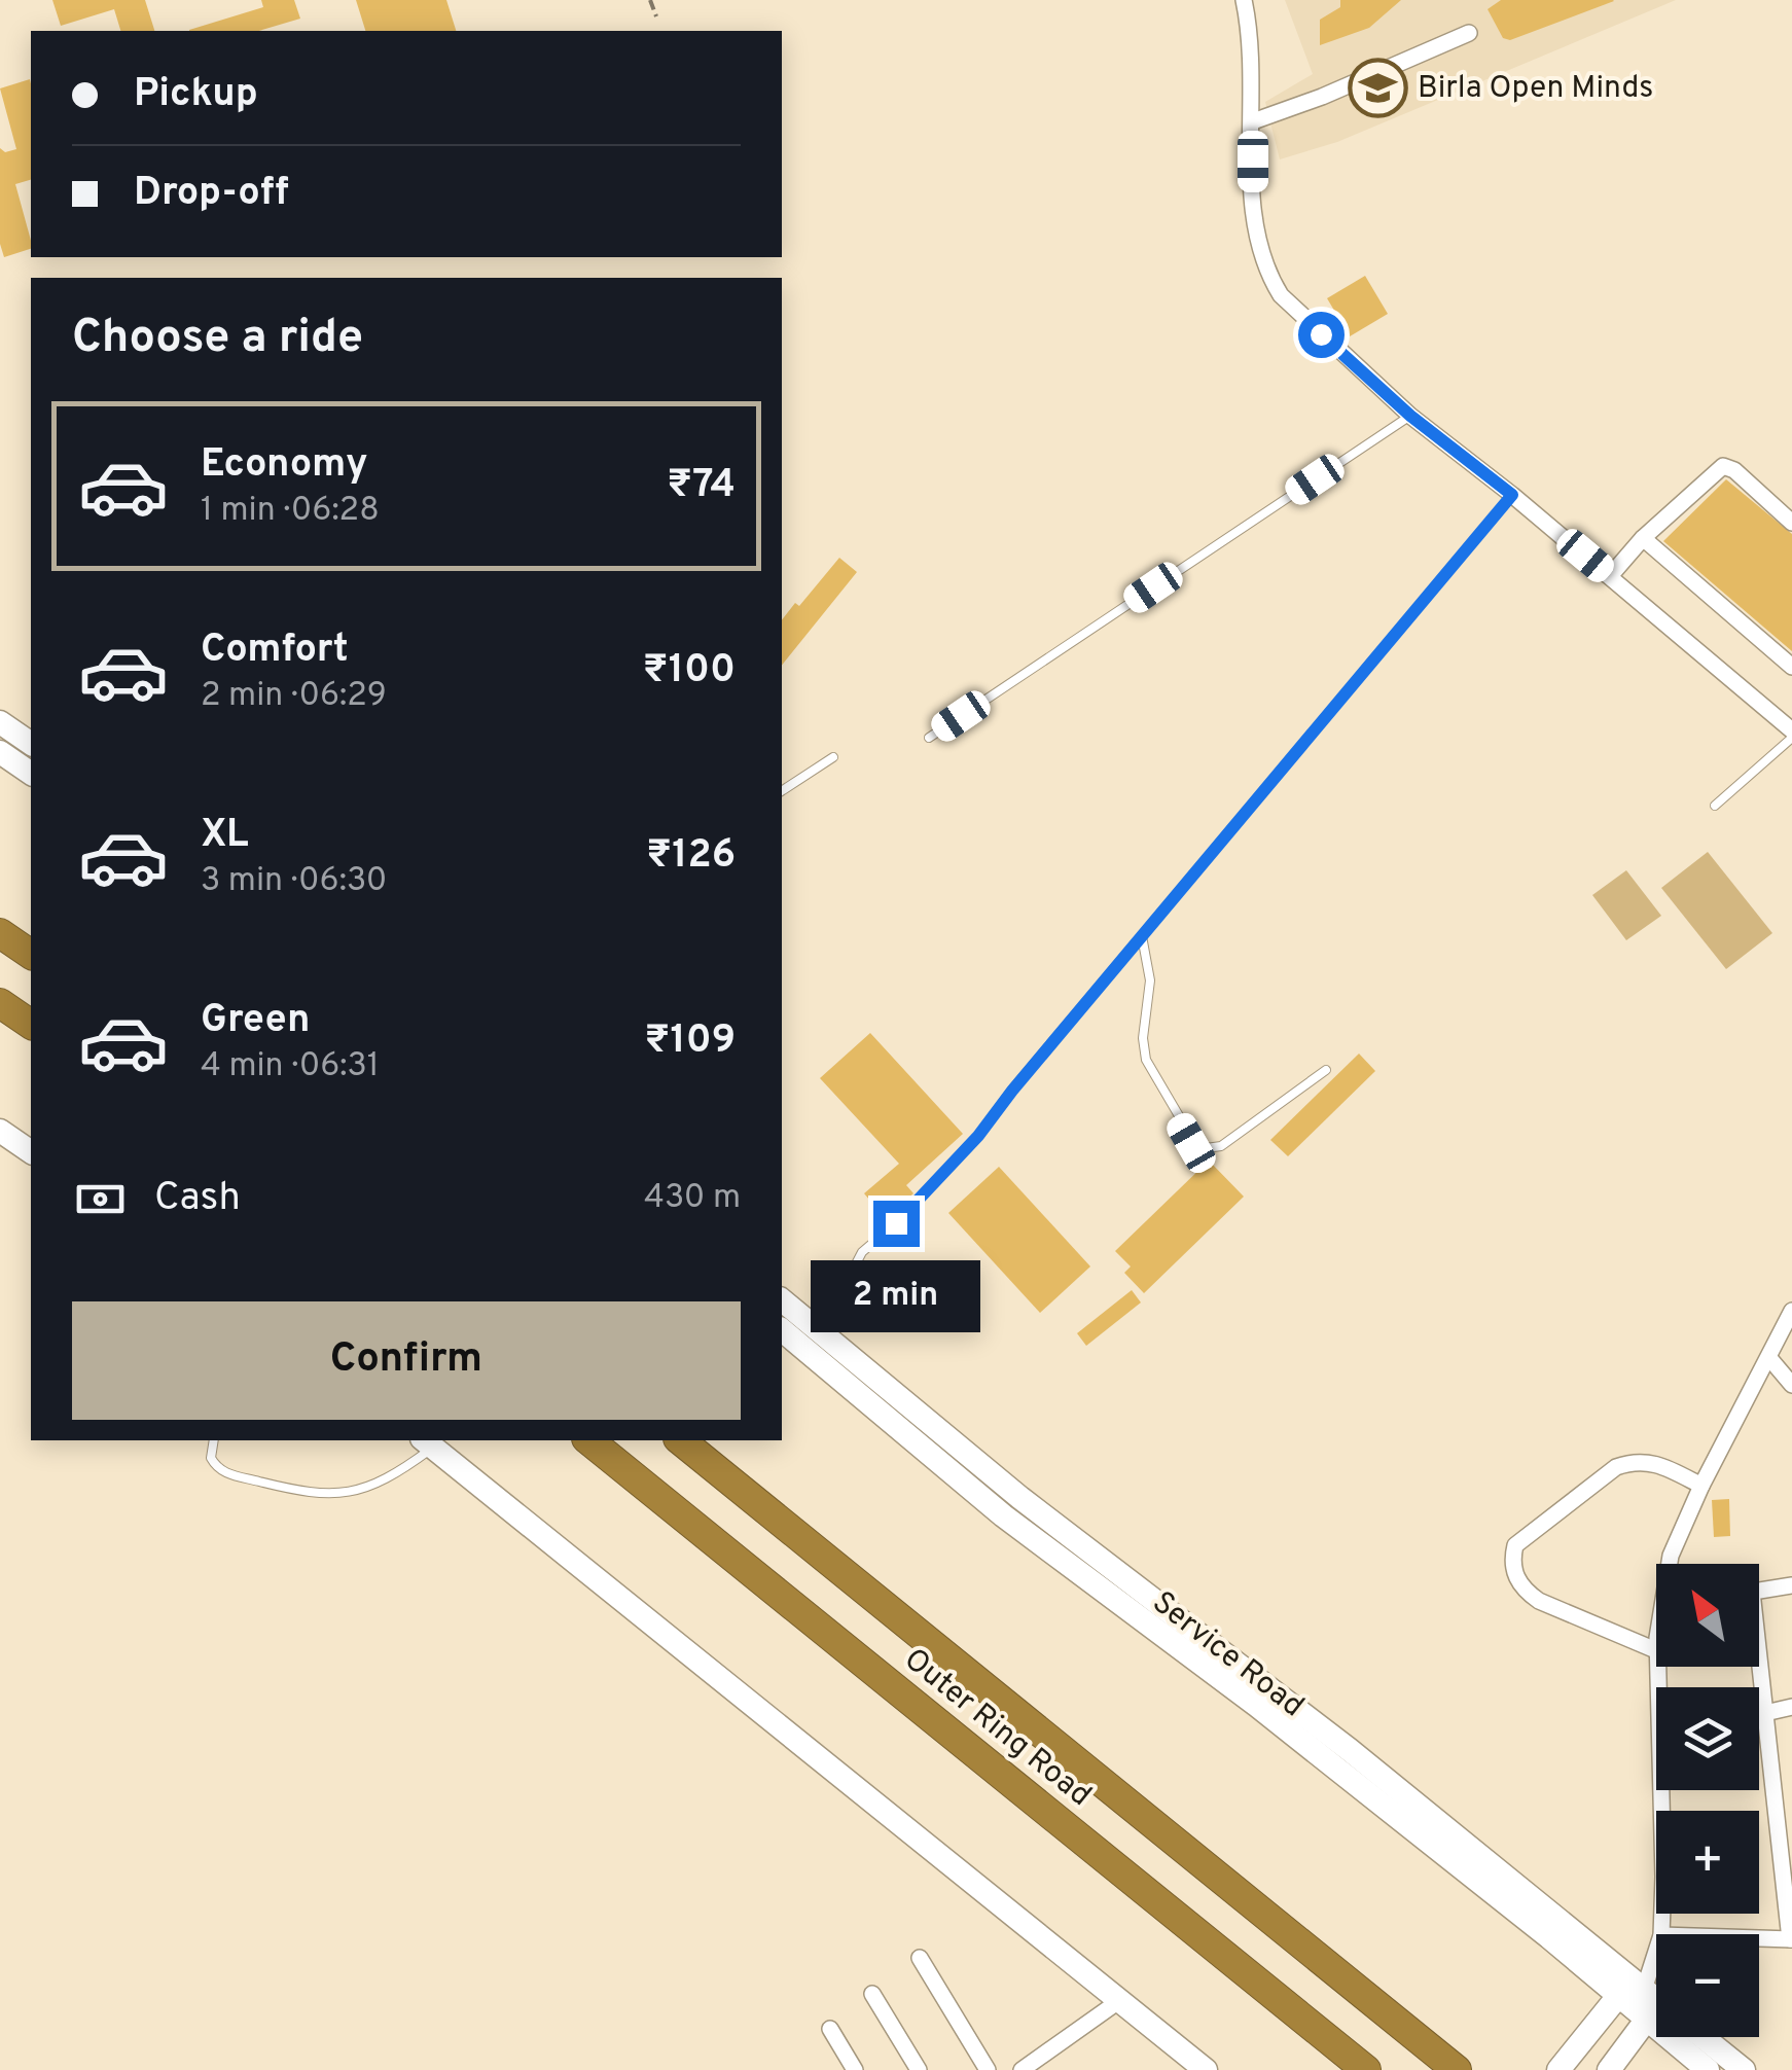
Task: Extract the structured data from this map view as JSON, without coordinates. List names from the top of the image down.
{
  "streets": {
    "highway": ["Outer Ring Road"],
    "main road": ["Service Road"]
  },
  "places": {
    "school or university": ["Birla Open Minds"]
  },
  "north": "top left",
  "page": {
    "banner": ["Pickup", "Drop-off"],
    "heading": "Choose a ride",
    "list": [
      {
        "name": "Economy",
        "note": "1 min · 06:28",
        "value": "₹74"
      },
      {
        "name": "Comfort",
        "note": "2 min · 06:29",
        "value": "₹100"
      },
      {
        "name": "XL",
        "note": "3 min · 06:30",
        "value": "₹126"
      },
      {
        "name": "Green",
        "note": "4 min · 06:31",
        "value": "₹109"
      }
    ],
    "pay": ["Cash", "430 m"],
    "bubble": "2 min",
    "buttons": "Confirm",
    "map_buttons": ["+", "−"]
  }
}
